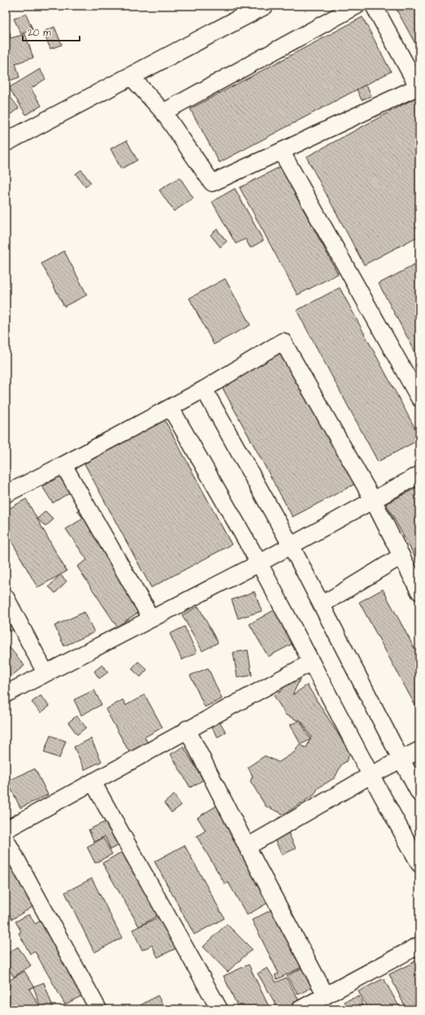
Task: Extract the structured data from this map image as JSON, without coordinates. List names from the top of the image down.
{
  "scale_bar": "20 m"
}
